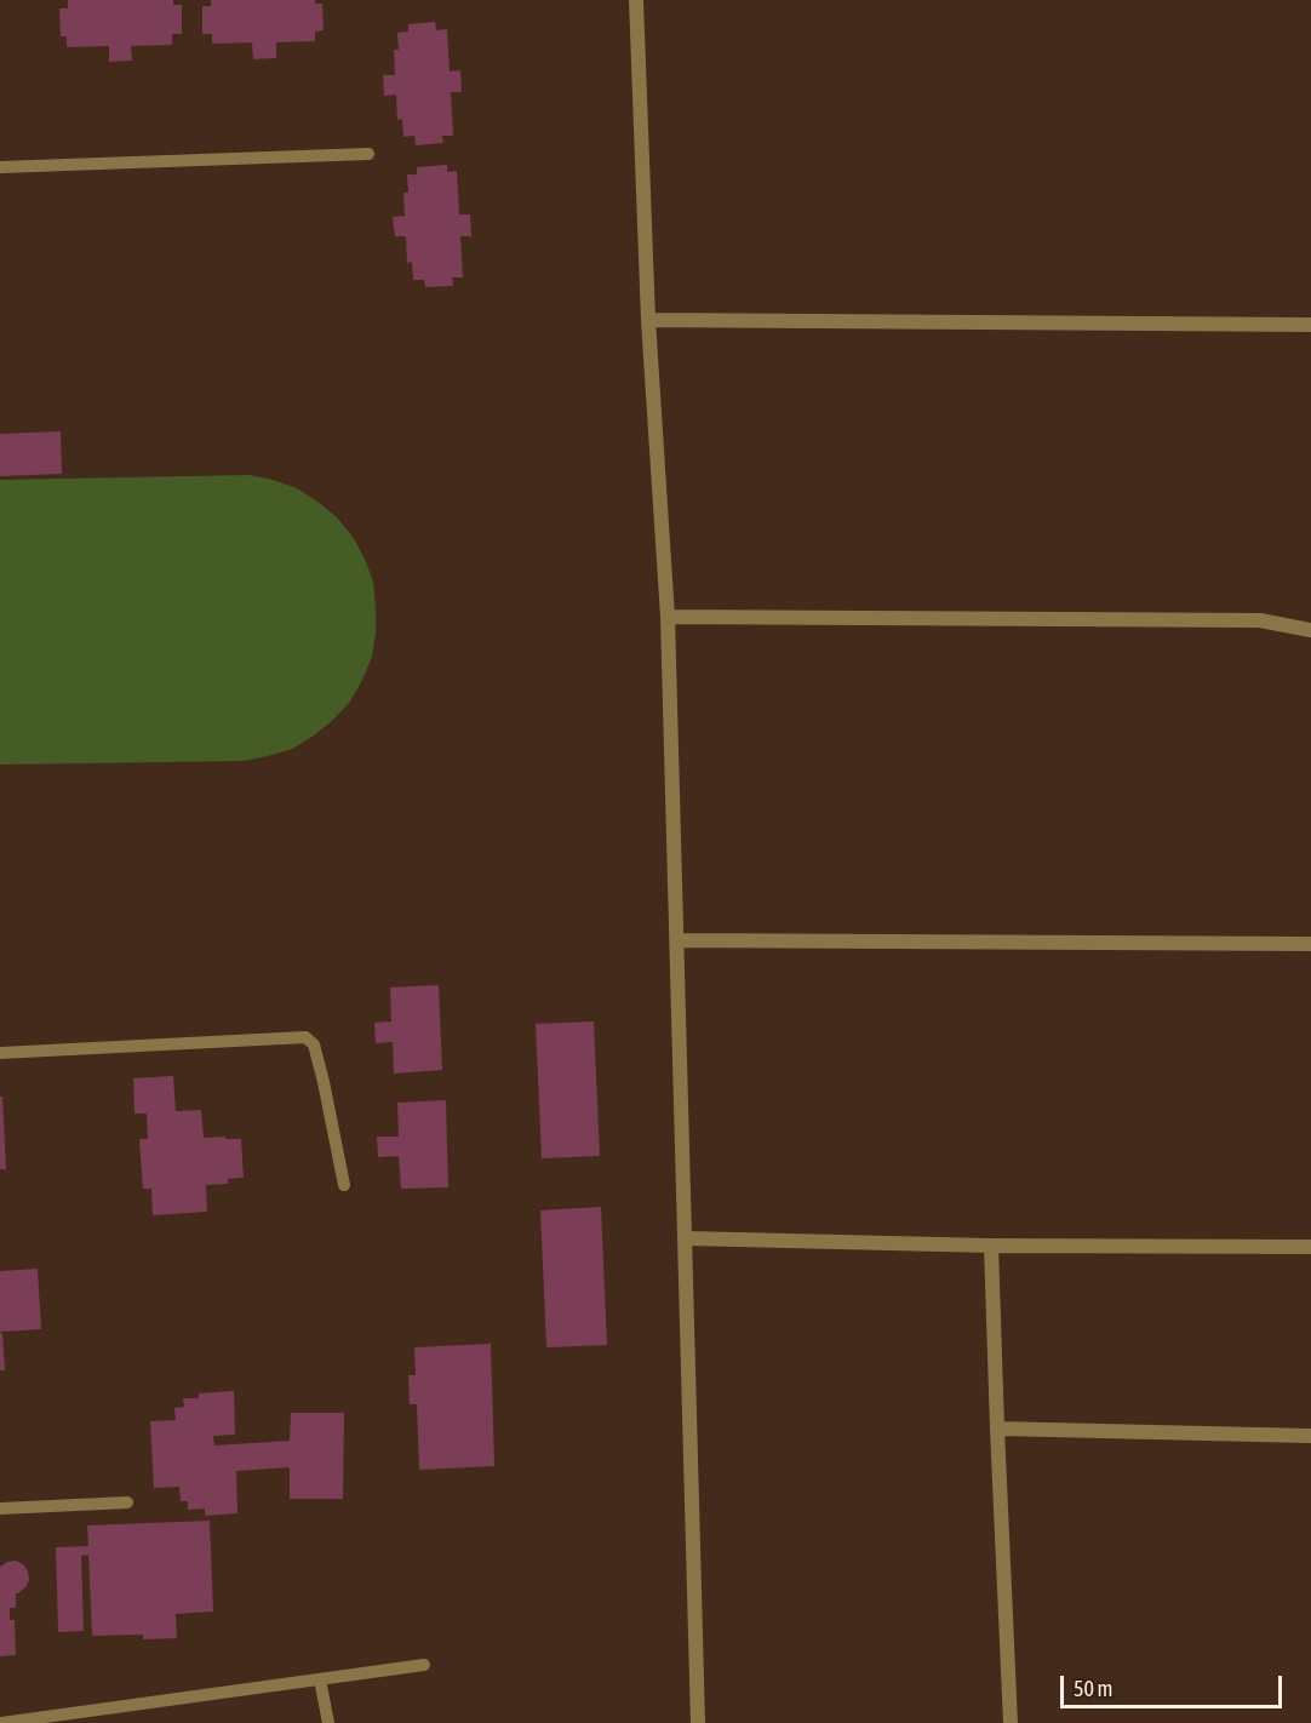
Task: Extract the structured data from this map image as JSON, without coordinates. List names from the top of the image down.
{
  "scale_bar": "50 m"
}
